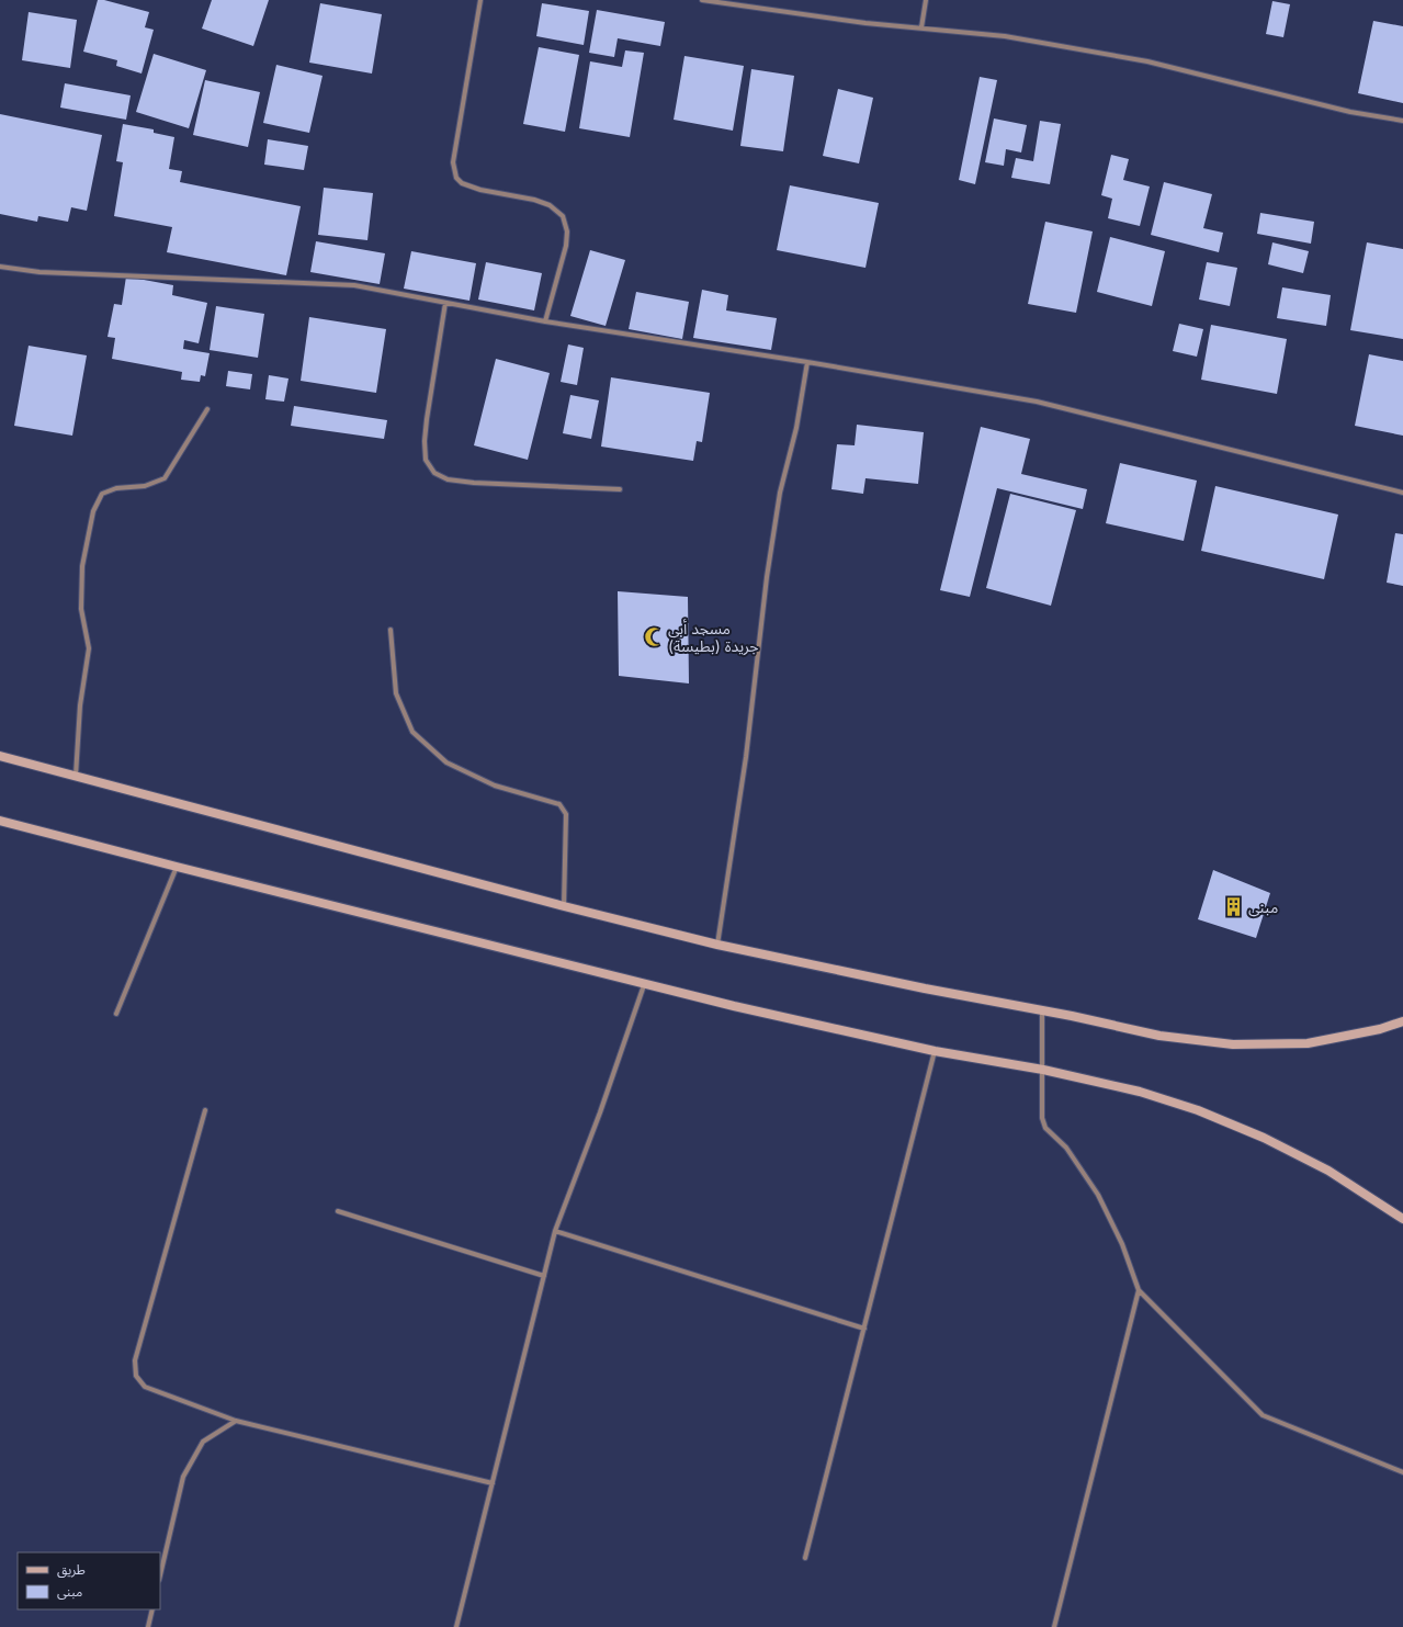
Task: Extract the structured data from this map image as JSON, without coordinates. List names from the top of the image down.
{
  "places": {
    "mosque": ["مسجد أبي جريدة (بطيسة)"],
    "building": ["مبنى"]
  },
  "legend": ["طريق", "مبنى"]
}
